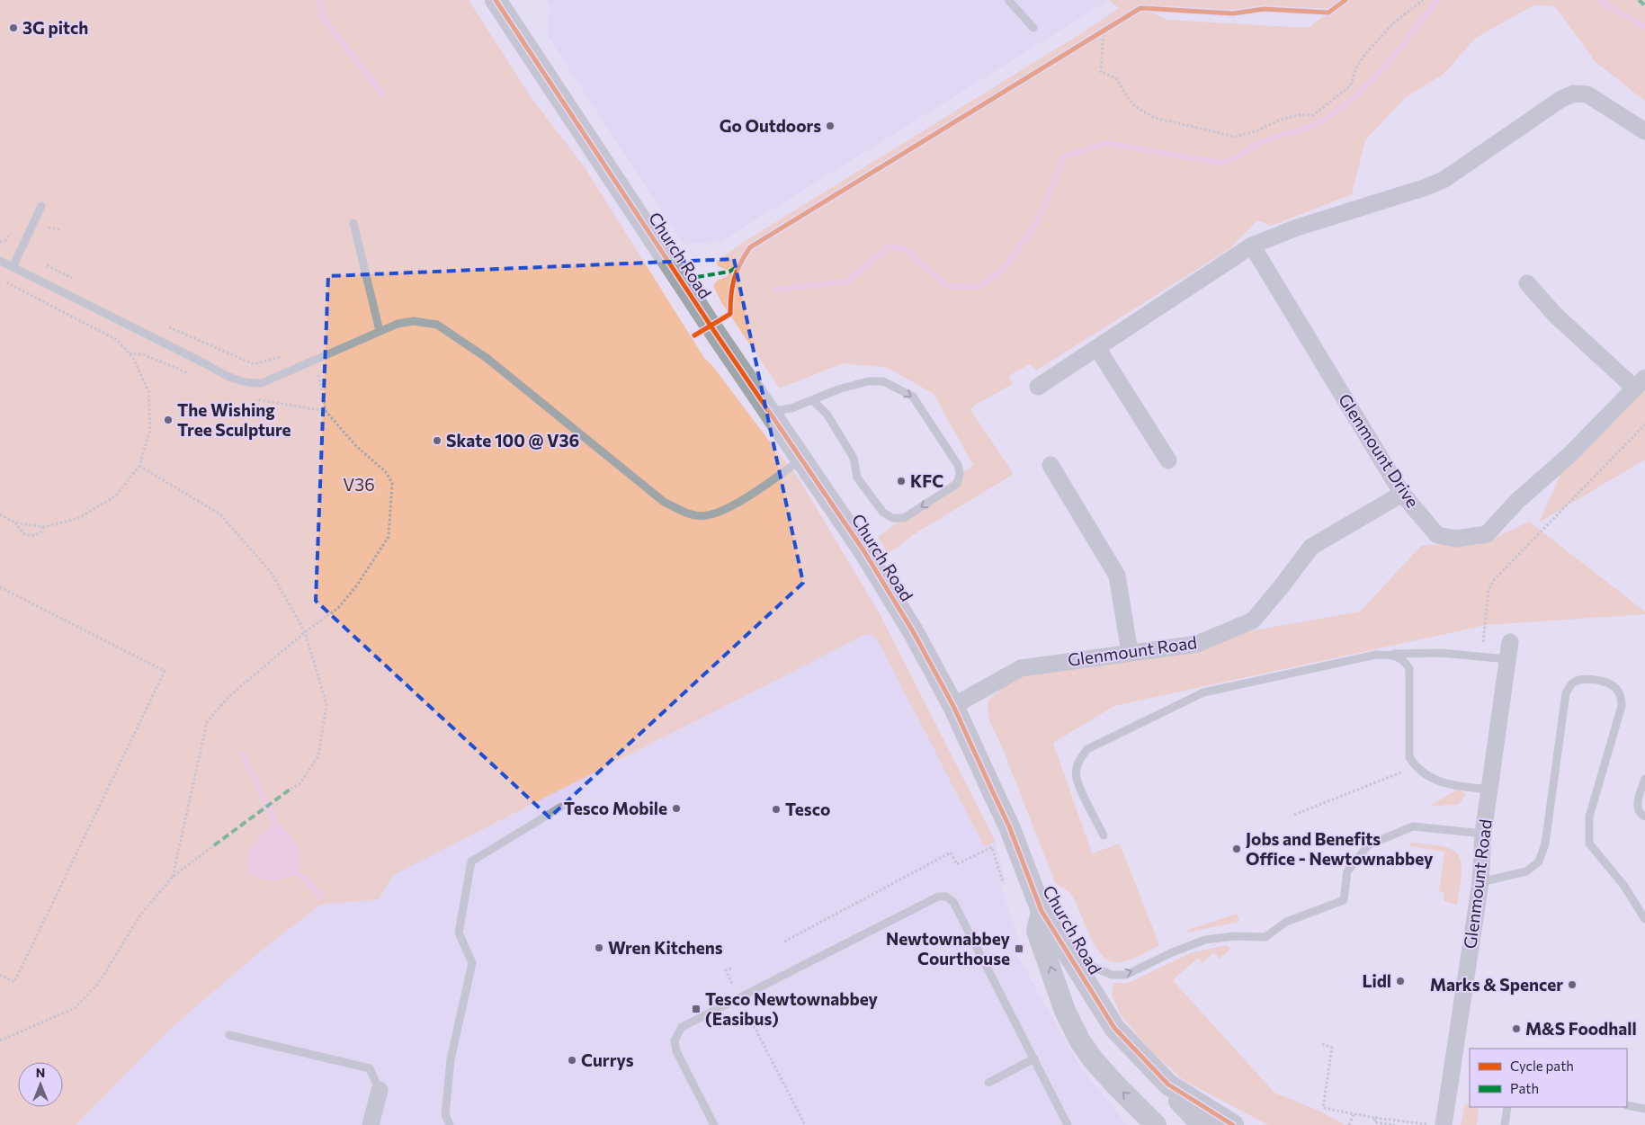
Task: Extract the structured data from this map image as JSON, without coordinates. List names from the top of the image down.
{
  "streets": {
    "street": ["Church Road", "Glenmount Drive", "Glenmount Road"]
  },
  "crossings": [
    ["Church Road", "Glenmount Road"],
    ["Glenmount Drive", "Glenmount Road"]
  ],
  "parks": ["V36"],
  "places": {
    "other": [
      "3G pitch",
      "Go Outdoors",
      "The Wishing Tree Sculpture",
      "Skate 100 @ V36",
      "KFC",
      "Tesco Mobile",
      "Tesco",
      "Jobs and Benefits Office - Newtownabbey",
      "Wren Kitchens",
      "Lidl",
      "Marks & Spencer",
      "M&S Foodhall",
      "Currys"
    ],
    "transit": ["Newtownabbey Courthouse", "Tesco Newtownabbey (Easibus)"]
  },
  "legend": ["Cycle path", "Path"],
  "north": "top"
}
